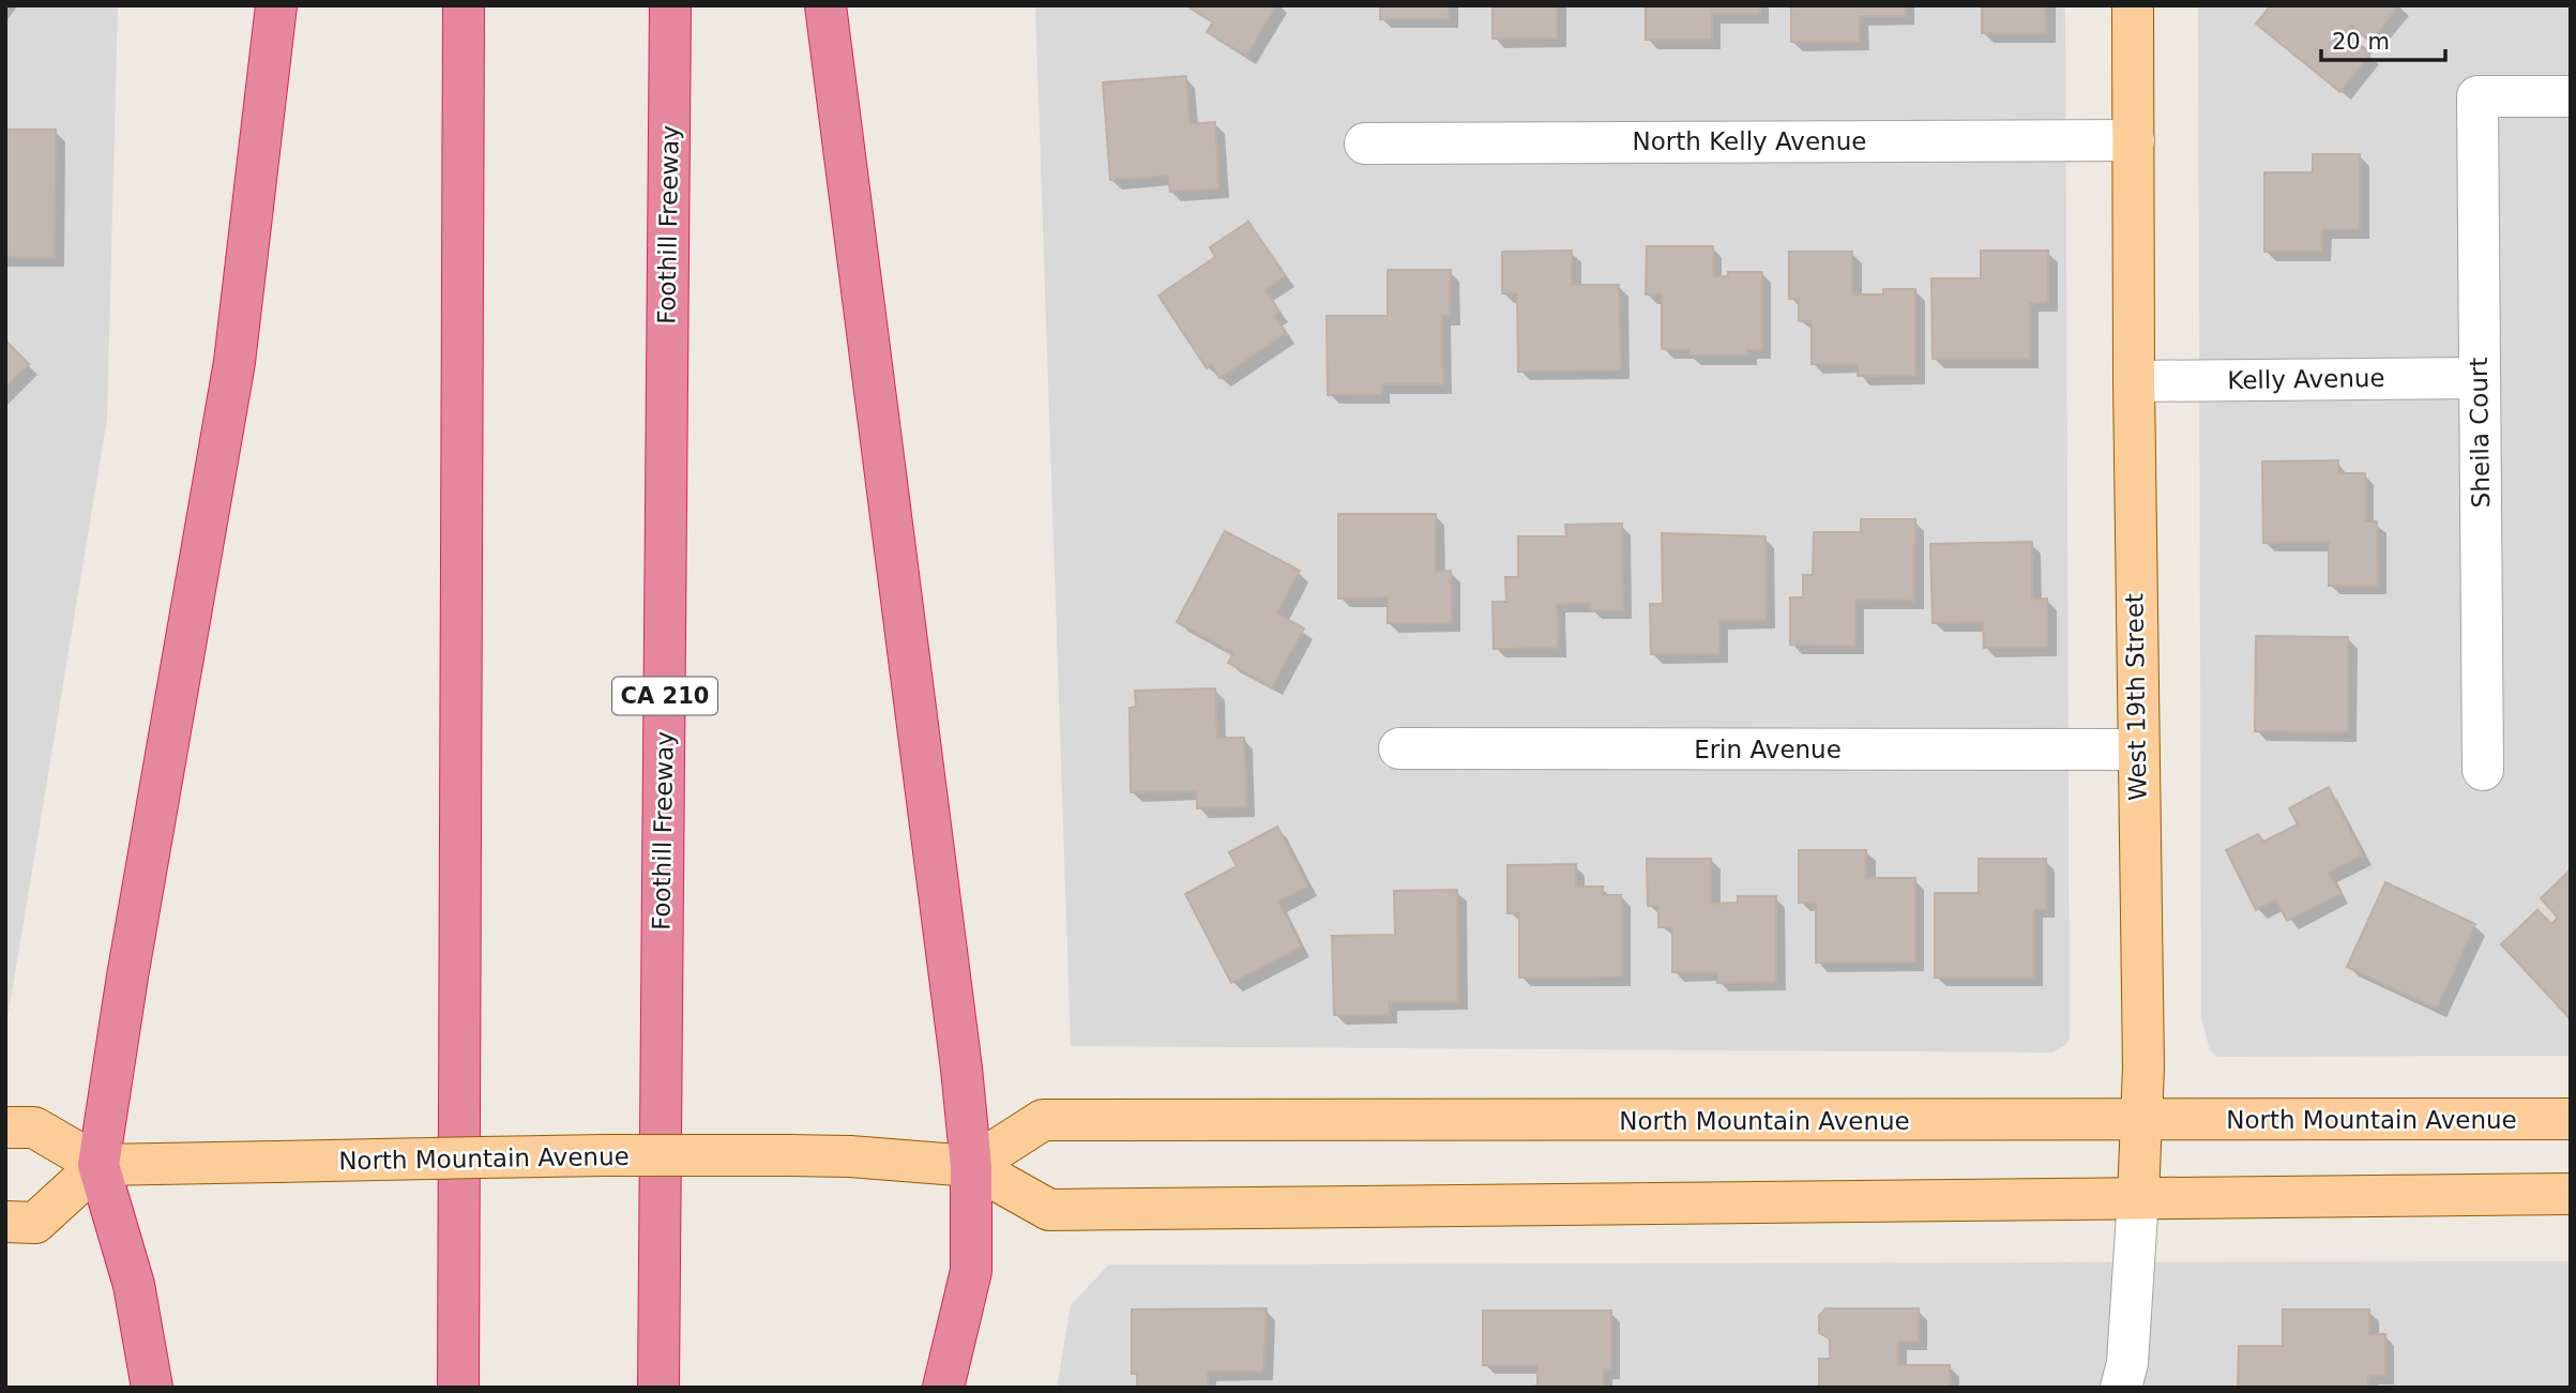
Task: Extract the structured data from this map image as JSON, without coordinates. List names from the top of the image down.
{
  "streets": {
    "highway": ["Foothill Freeway", "CA 210"],
    "main road": ["West 19th Street", "North Mountain Avenue"],
    "street": [
      "North Kelly Avenue",
      "Kelly Avenue",
      "Sheila Court",
      "Erin Avenue"
    ]
  },
  "crossings": [
    ["North Kelly Avenue", "West 19th Street"],
    ["Kelly Avenue", "Sheila Court"],
    ["Kelly Avenue", "West 19th Street"],
    ["West 19th Street", "Erin Avenue"],
    ["West 19th Street", "North Mountain Avenue"]
  ],
  "scale_bar": "20 m"
}
